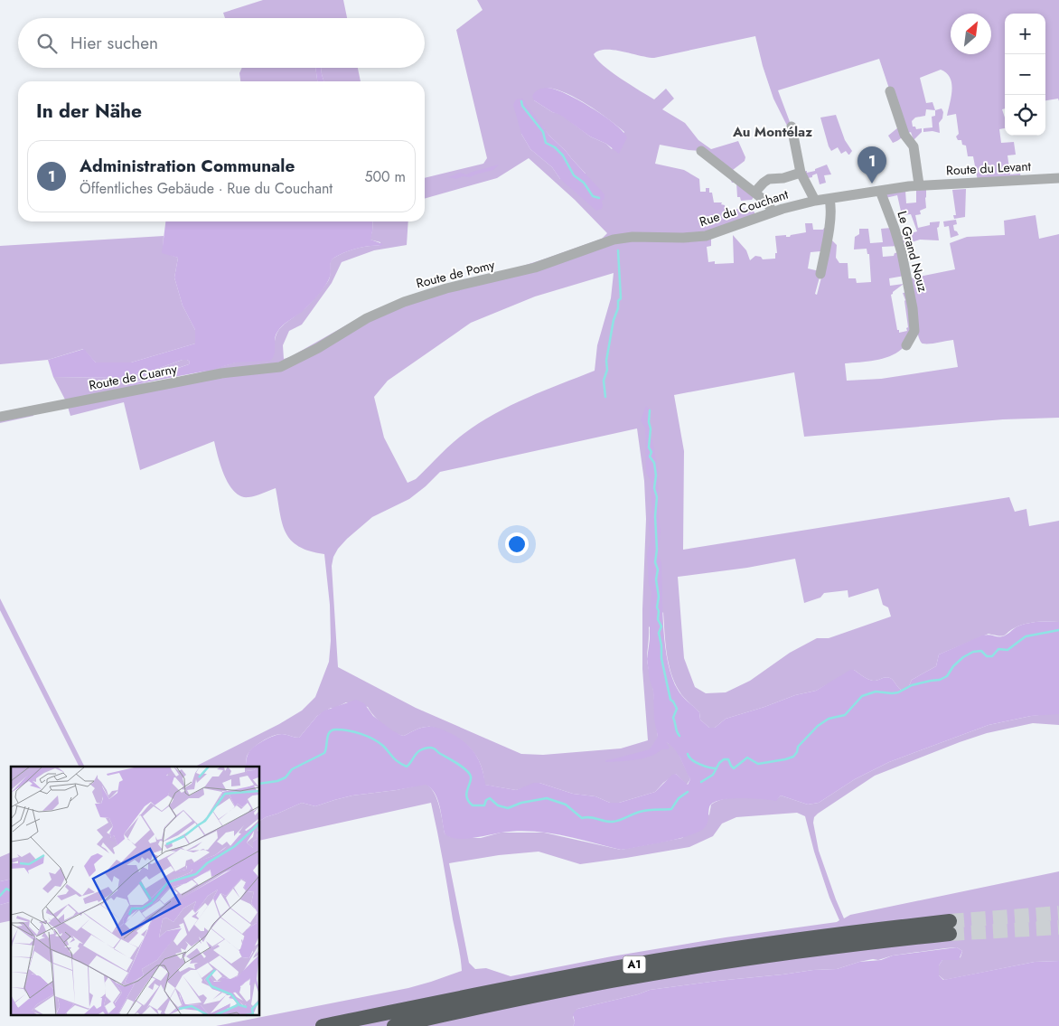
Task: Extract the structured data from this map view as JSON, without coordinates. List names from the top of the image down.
{
  "streets": {
    "highway": ["A1"],
    "street": [
      "Route du Levant",
      "Rue du Couchant",
      "Le Grand Nouz",
      "Route de Pomy",
      "Route de Cuarny"
    ]
  },
  "crossings": [
    ["Route du Levant", "Rue du Couchant"],
    ["Rue du Couchant", "Le Grand Nouz"],
    ["Rue du Couchant", "Route de Pomy"],
    ["Route de Pomy", "Route de Cuarny"]
  ],
  "districts": ["Au Montélaz"],
  "north": "top right",
  "page": {
    "map_buttons": ["+", "−"],
    "search": "Hier suchen",
    "heading": "In der Nähe",
    "list": [
      {
        "mark": "1",
        "name": "Administration Communale",
        "note": "Öffentliches Gebäude · Rue du Couchant",
        "value": "500 m"
      }
    ],
    "pins": "1"
  }
}
